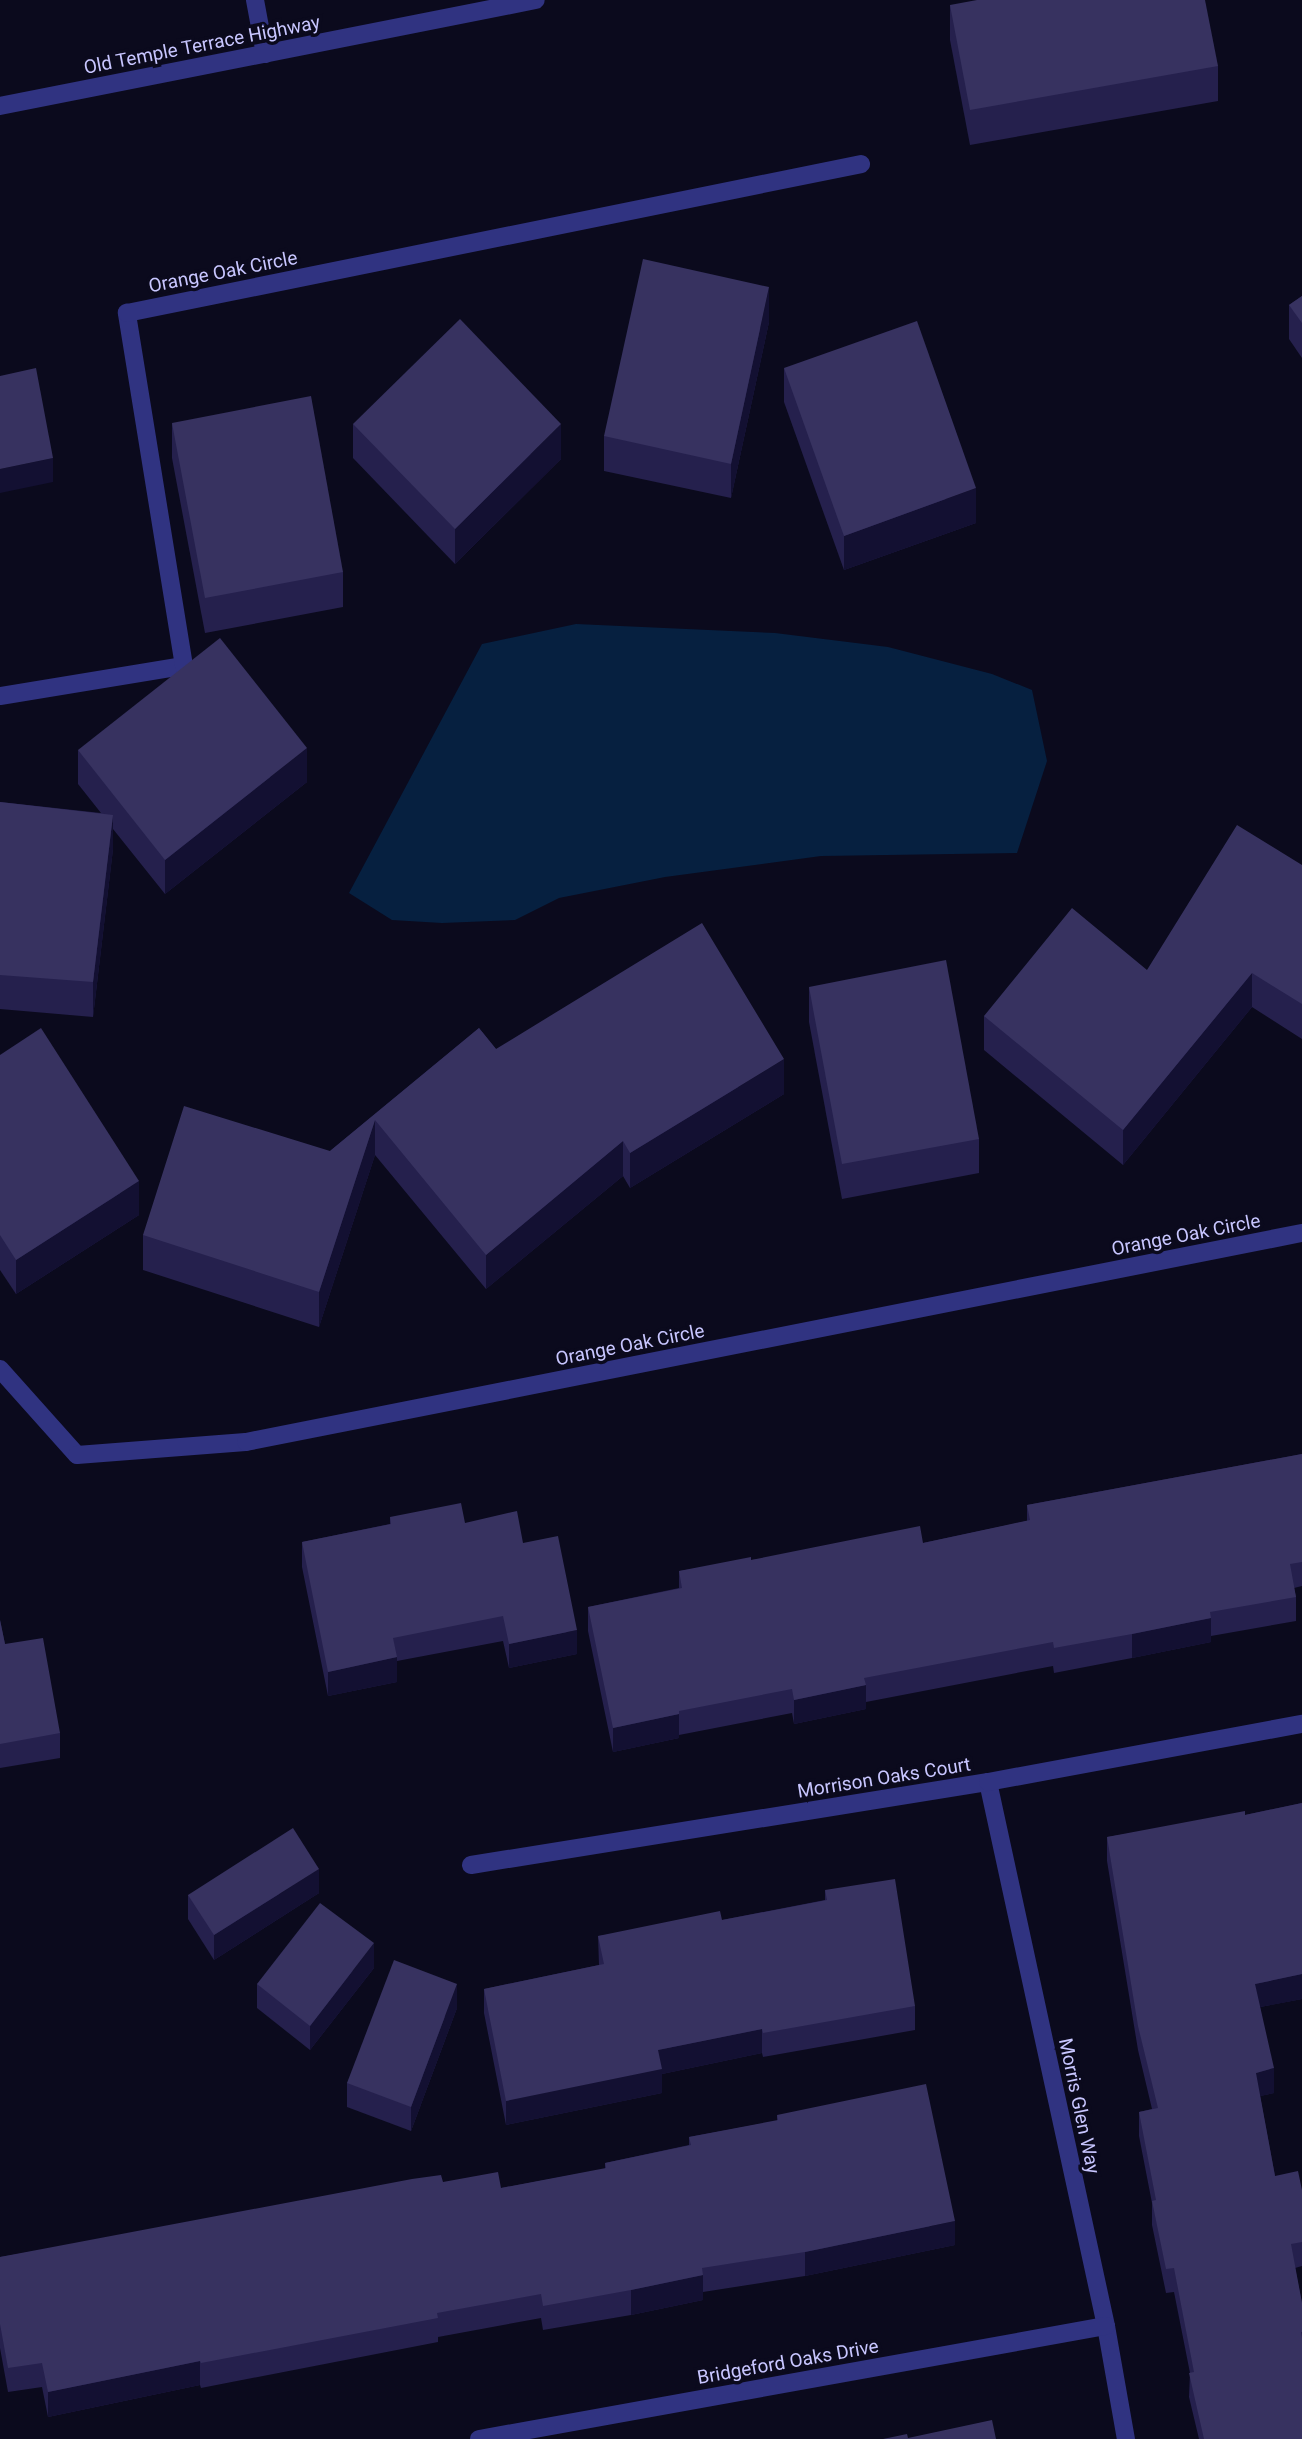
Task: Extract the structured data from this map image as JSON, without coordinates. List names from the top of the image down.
{
  "streets": {
    "street": [
      "Old Temple Terrace Highway",
      "Orange Oak Circle",
      "Morrison Oaks Court",
      "Morris Glen Way",
      "Bridgeford Oaks Drive"
    ]
  },
  "crossings": [
    ["Morrison Oaks Court", "Morris Glen Way"],
    ["Morris Glen Way", "Bridgeford Oaks Drive"]
  ]
}
